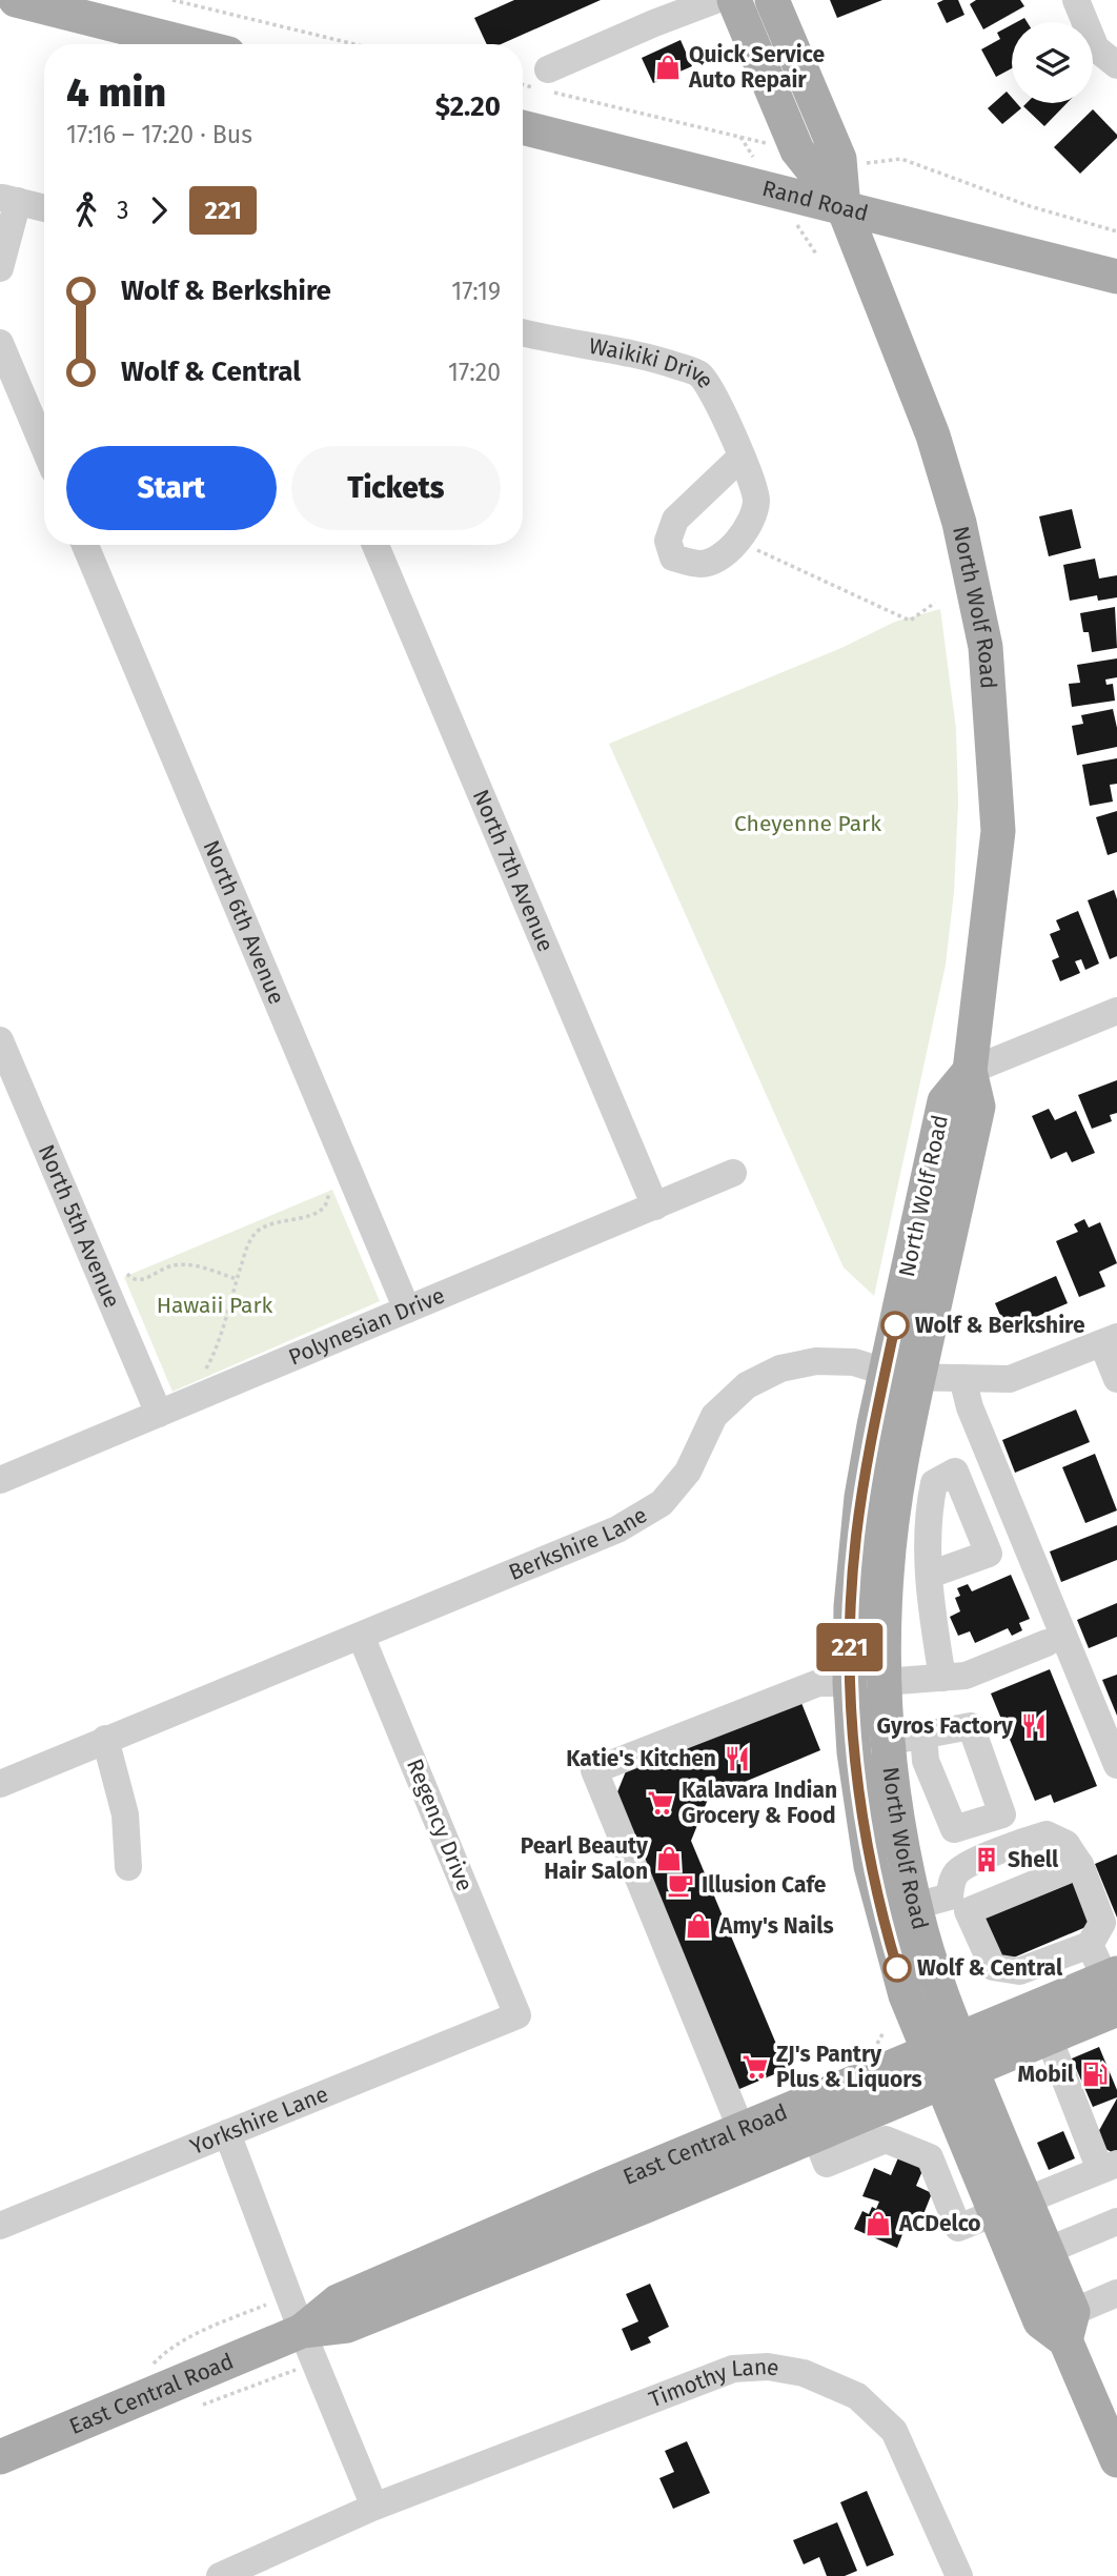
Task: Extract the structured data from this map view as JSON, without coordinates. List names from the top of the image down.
{
  "streets": {
    "main road": ["Rand Road", "North Wolf Road", "East Central Road"],
    "street": [
      "Waikiki Drive",
      "North 7th Avenue",
      "North 6th Avenue",
      "North 5th Avenue",
      "Polynesian Drive",
      "Berkshire Lane",
      "Regency Drive",
      "Yorkshire Lane",
      "Timothy Lane"
    ]
  },
  "crossings": [
    ["Rand Road", "North Wolf Road"],
    ["North Wolf Road", "Berkshire Lane"],
    ["North Wolf Road", "East Central Road"],
    ["North 7th Avenue", "Polynesian Drive"],
    ["North 6th Avenue", "Polynesian Drive"],
    ["North 5th Avenue", "Polynesian Drive"],
    ["Berkshire Lane", "Regency Drive"],
    ["Regency Drive", "Yorkshire Lane"]
  ],
  "parks": ["Cheyenne Park", "Hawaii Park"],
  "places": {
    "shop": [
      "Quick Service Auto Repair",
      "Pearl Beauty Hair Salon",
      "Amy's Nails",
      "ACDelco"
    ],
    "other": ["Wolf & Berkshire", "Wolf & Central"],
    "restaurant": ["Gyros Factory", "Katie's Kitchen"],
    "supermarket": ["Kalavara Indian Grocery & Food", "ZJ's Pantry Plus & Liquors"],
    "building": ["Shell"],
    "cafe": ["Illusion Cafe"],
    "fuel station": ["Mobil"]
  },
  "lines": ["bus line 221"],
  "page": {
    "on_map": "221",
    "heading": ["4 min", "17:16 – 17:20 · Bus", "$2.20"],
    "legs": ["3", "221"],
    "list": [
      {
        "name": "Wolf & Berkshire",
        "value": "17:19"
      },
      {
        "name": "Wolf & Central",
        "value": "17:20"
      }
    ],
    "buttons": ["Start", "Tickets"]
  }
}
